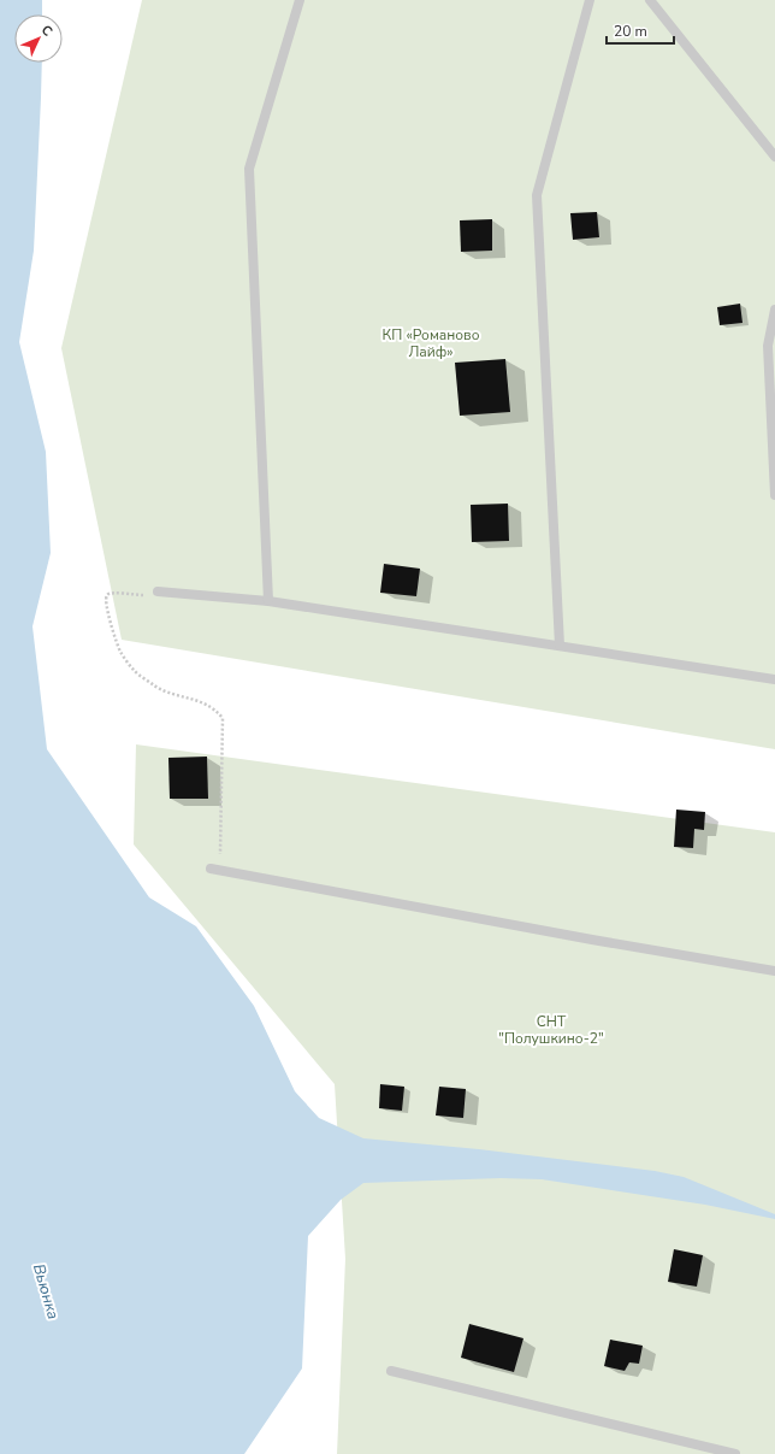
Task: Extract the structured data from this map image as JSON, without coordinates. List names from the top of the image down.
{
  "water": ["Вьюнка"],
  "parks": ["КП «Романово Лайф»", "СНТ \"Полушкино-2\""],
  "scale_bar": "20 m",
  "north": "top right"
}
